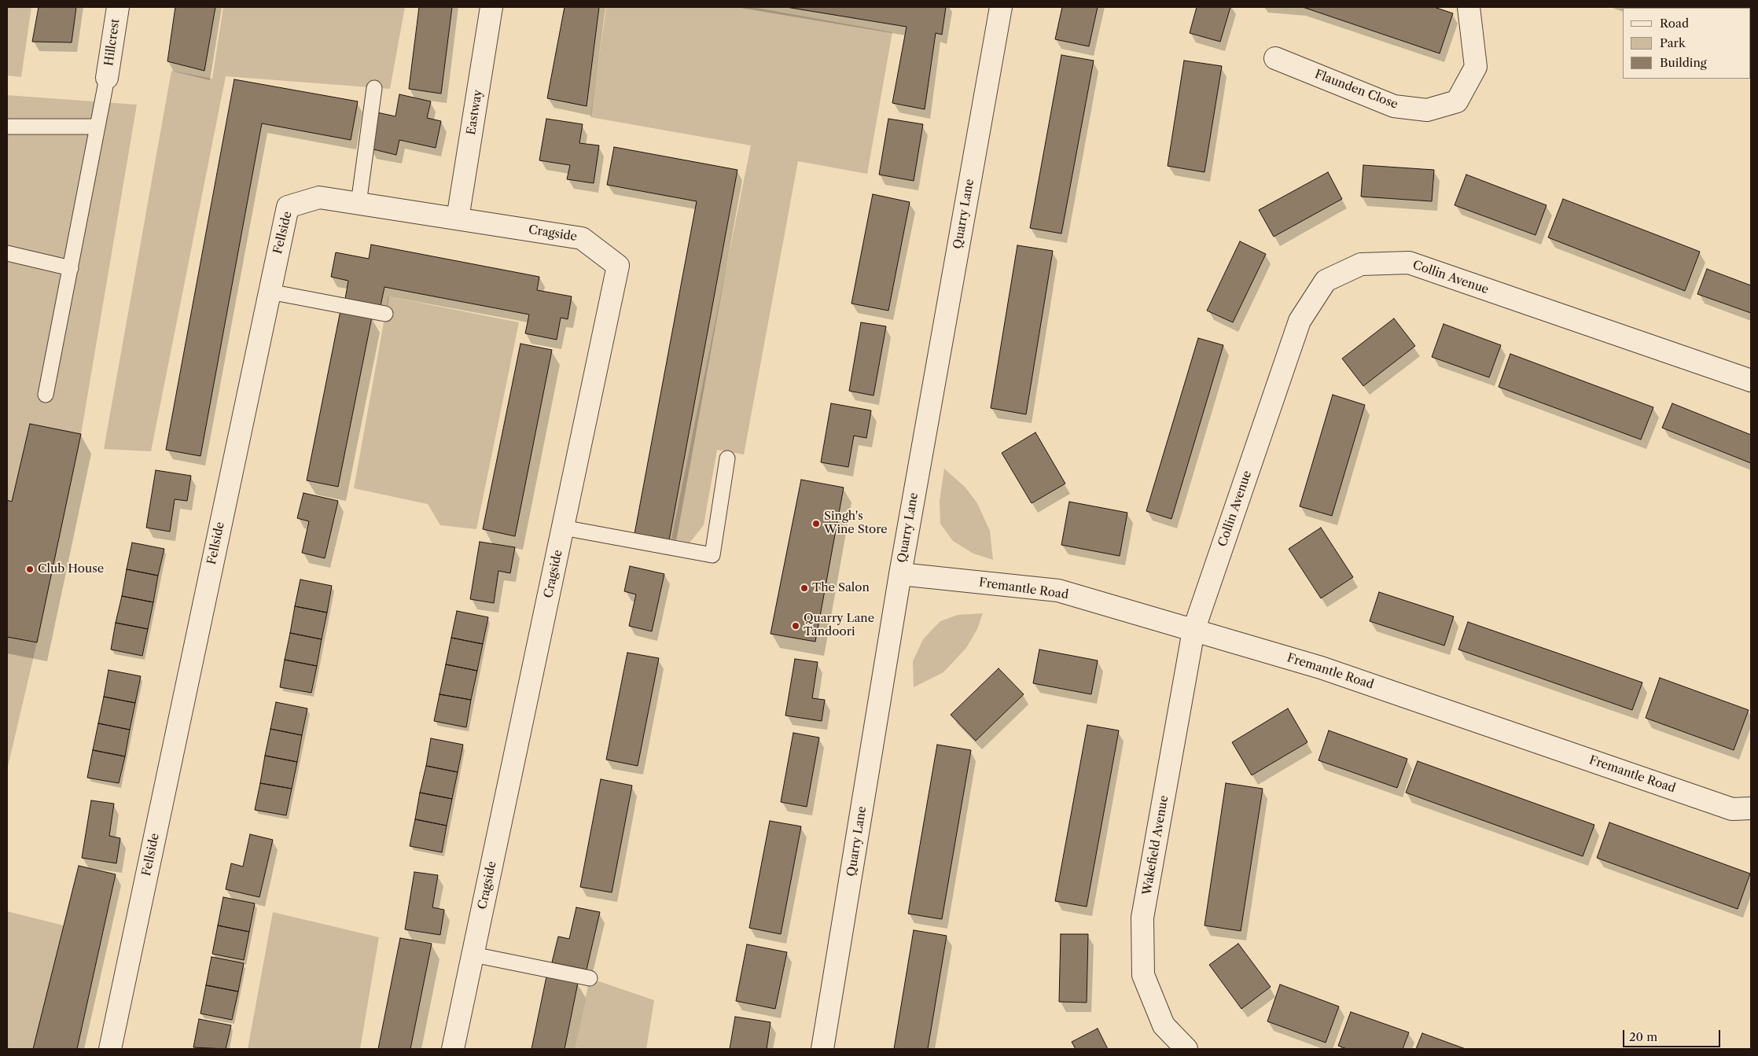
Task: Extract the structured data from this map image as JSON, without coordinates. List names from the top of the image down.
{
  "streets": {
    "street": [
      "Hillcrest",
      "Flaunden Close",
      "Eastway",
      "Quarry Lane",
      "Fellside",
      "Cragside",
      "Collin Avenue",
      "Fremantle Road",
      "Wakefield Avenue"
    ]
  },
  "crossings": [
    ["Eastway", "Fellside"],
    ["Eastway", "Cragside"],
    ["Quarry Lane", "Fremantle Road"],
    ["Fellside", "Cragside"],
    ["Collin Avenue", "Fremantle Road"],
    ["Collin Avenue", "Wakefield Avenue"],
    ["Fremantle Road", "Wakefield Avenue"]
  ],
  "places": [
    "Singh's Wine Store",
    "Club House",
    "The Salon",
    "Quarry Lane Tandoori"
  ],
  "legend": ["Road", "Park", "Building"],
  "scale_bar": "20 m"
}
